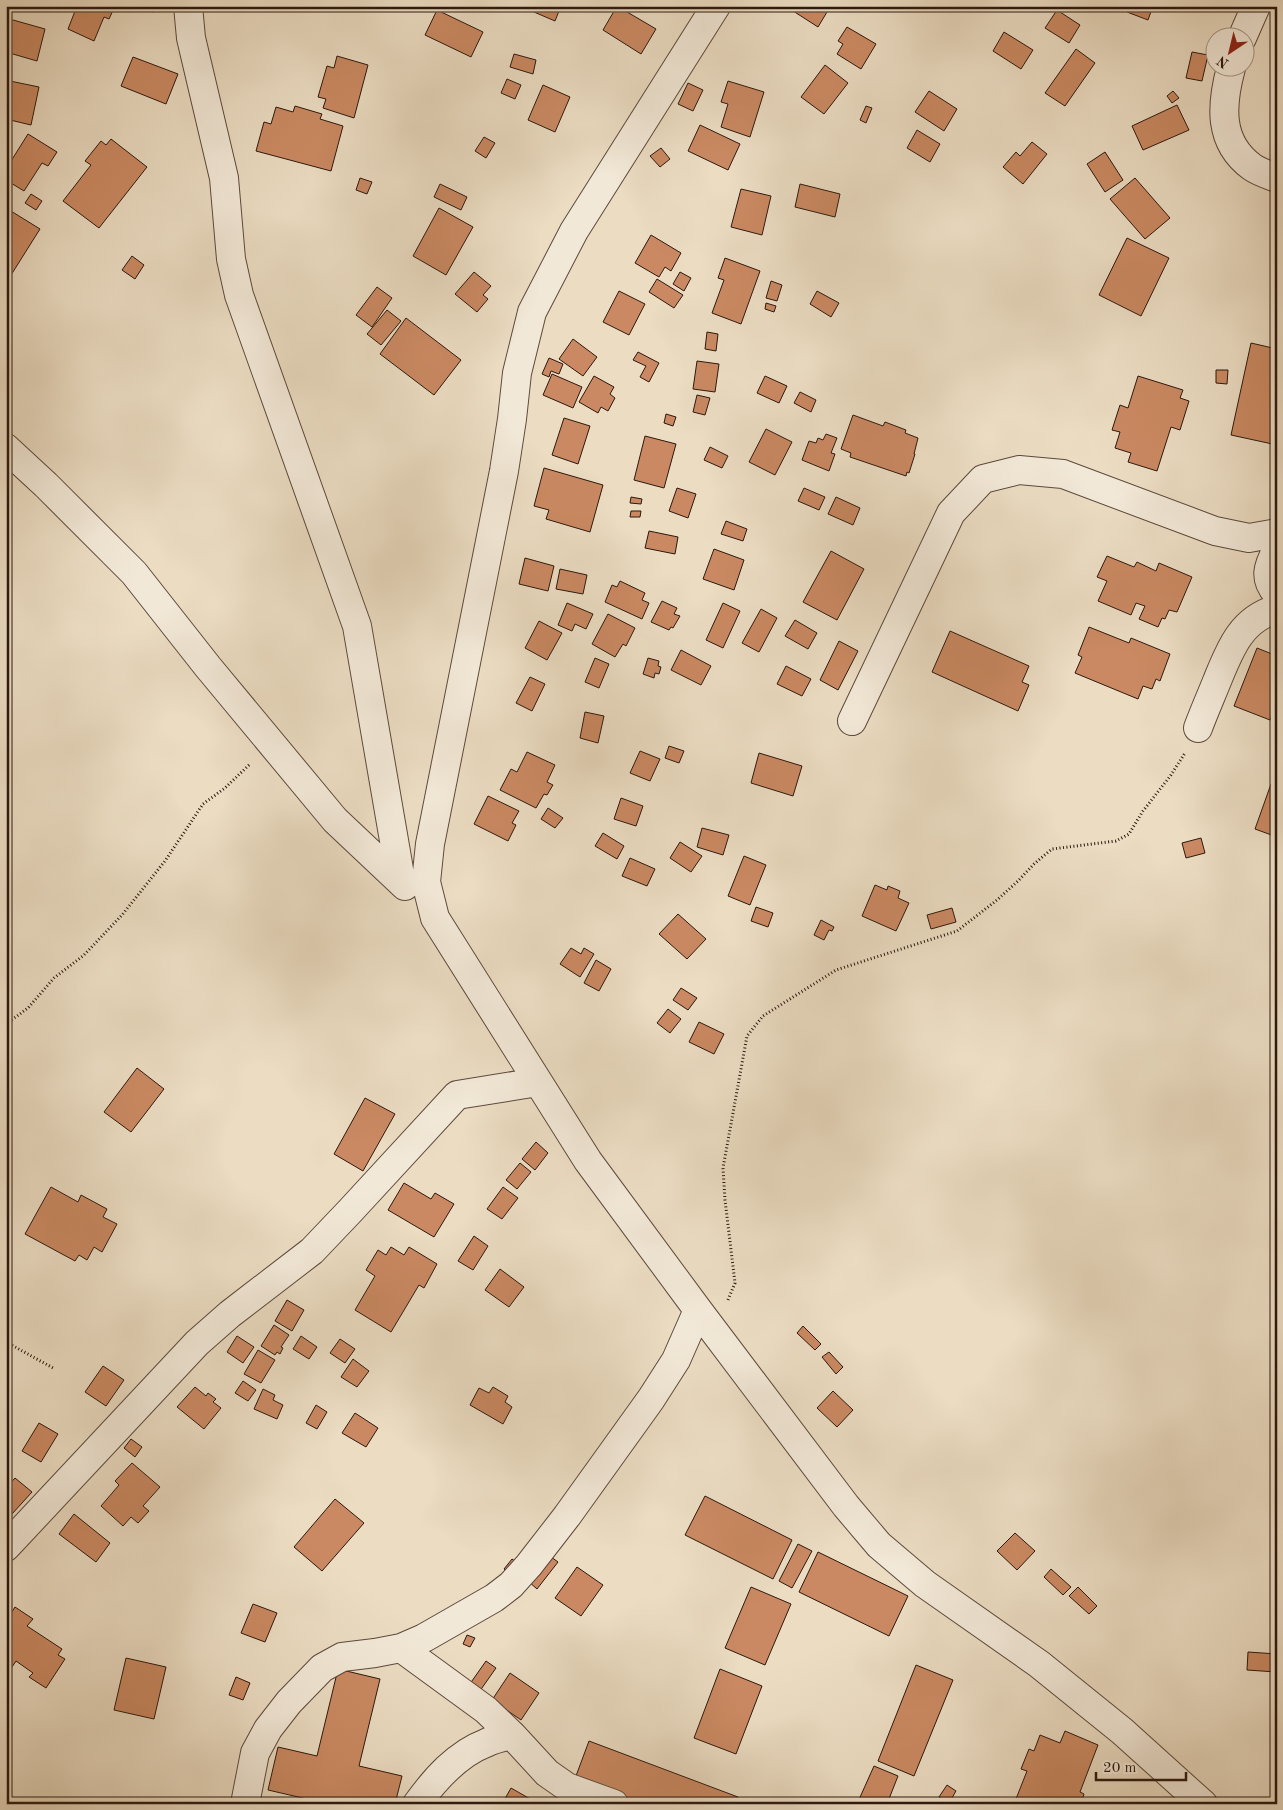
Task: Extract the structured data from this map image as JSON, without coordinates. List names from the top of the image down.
{
  "scale_bar": "20 m",
  "north": "bottom left"
}
